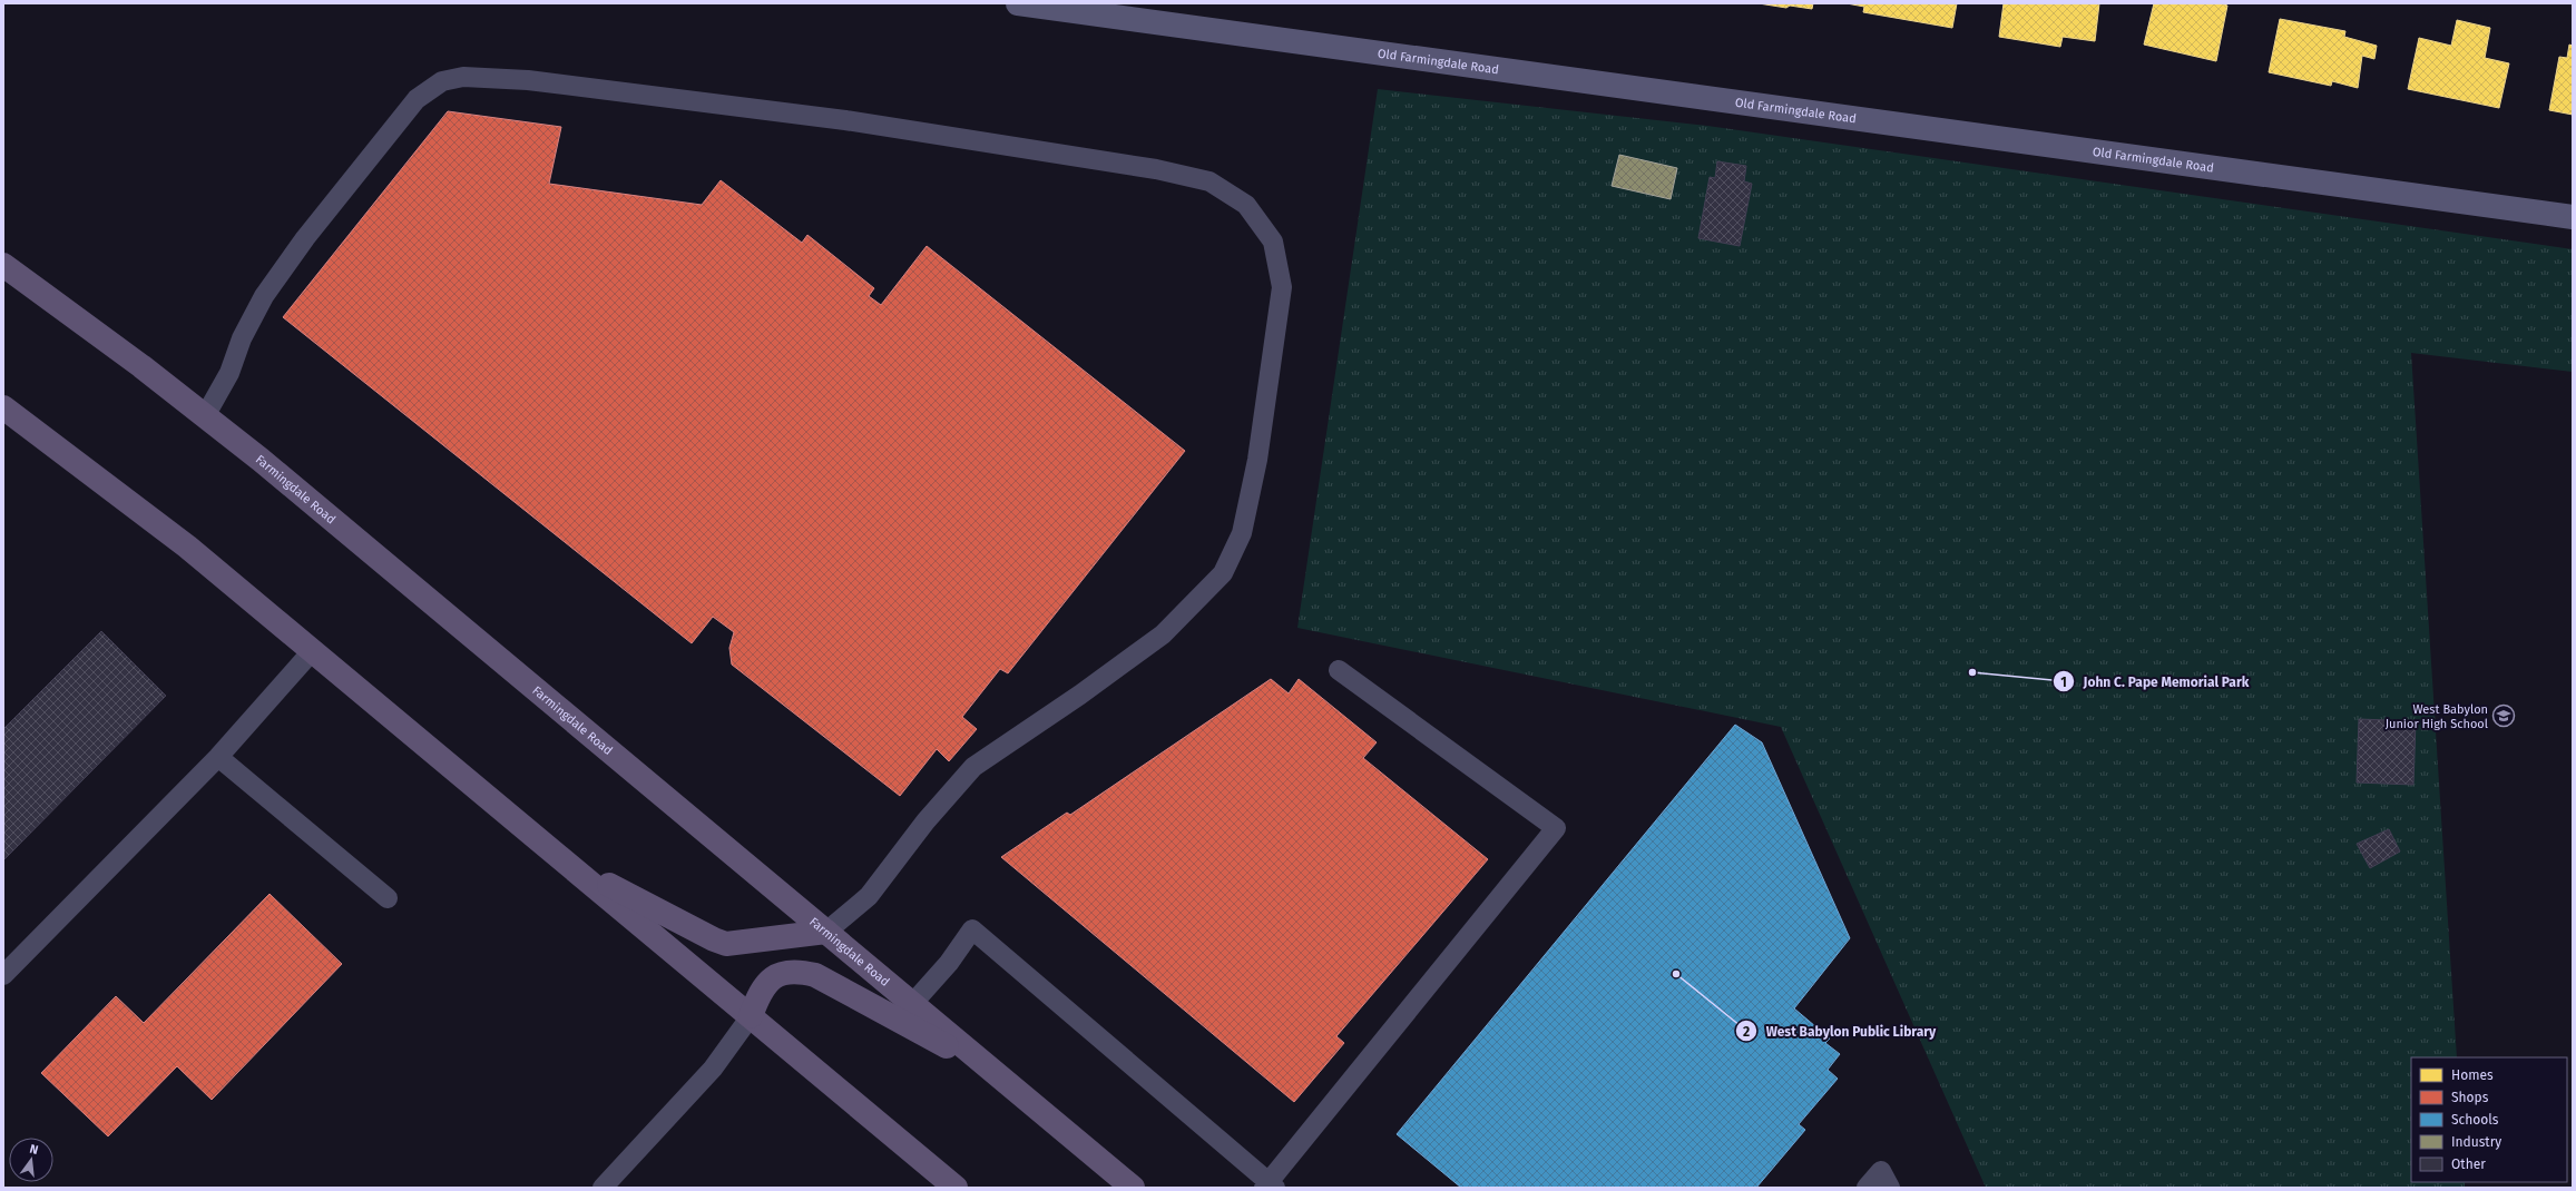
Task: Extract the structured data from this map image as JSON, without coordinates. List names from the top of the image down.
{
  "streets": {
    "main road": ["Farmingdale Road"],
    "street": ["Old Farmingdale Road"]
  },
  "places": {
    "other": ["John C. Pape Memorial Park", "West Babylon Public Library"],
    "school or university": ["West Babylon Junior High School"]
  },
  "legend": [
    "Homes",
    "Shops",
    "Schools",
    "Industry",
    "Other"
  ],
  "north": "top"
}
